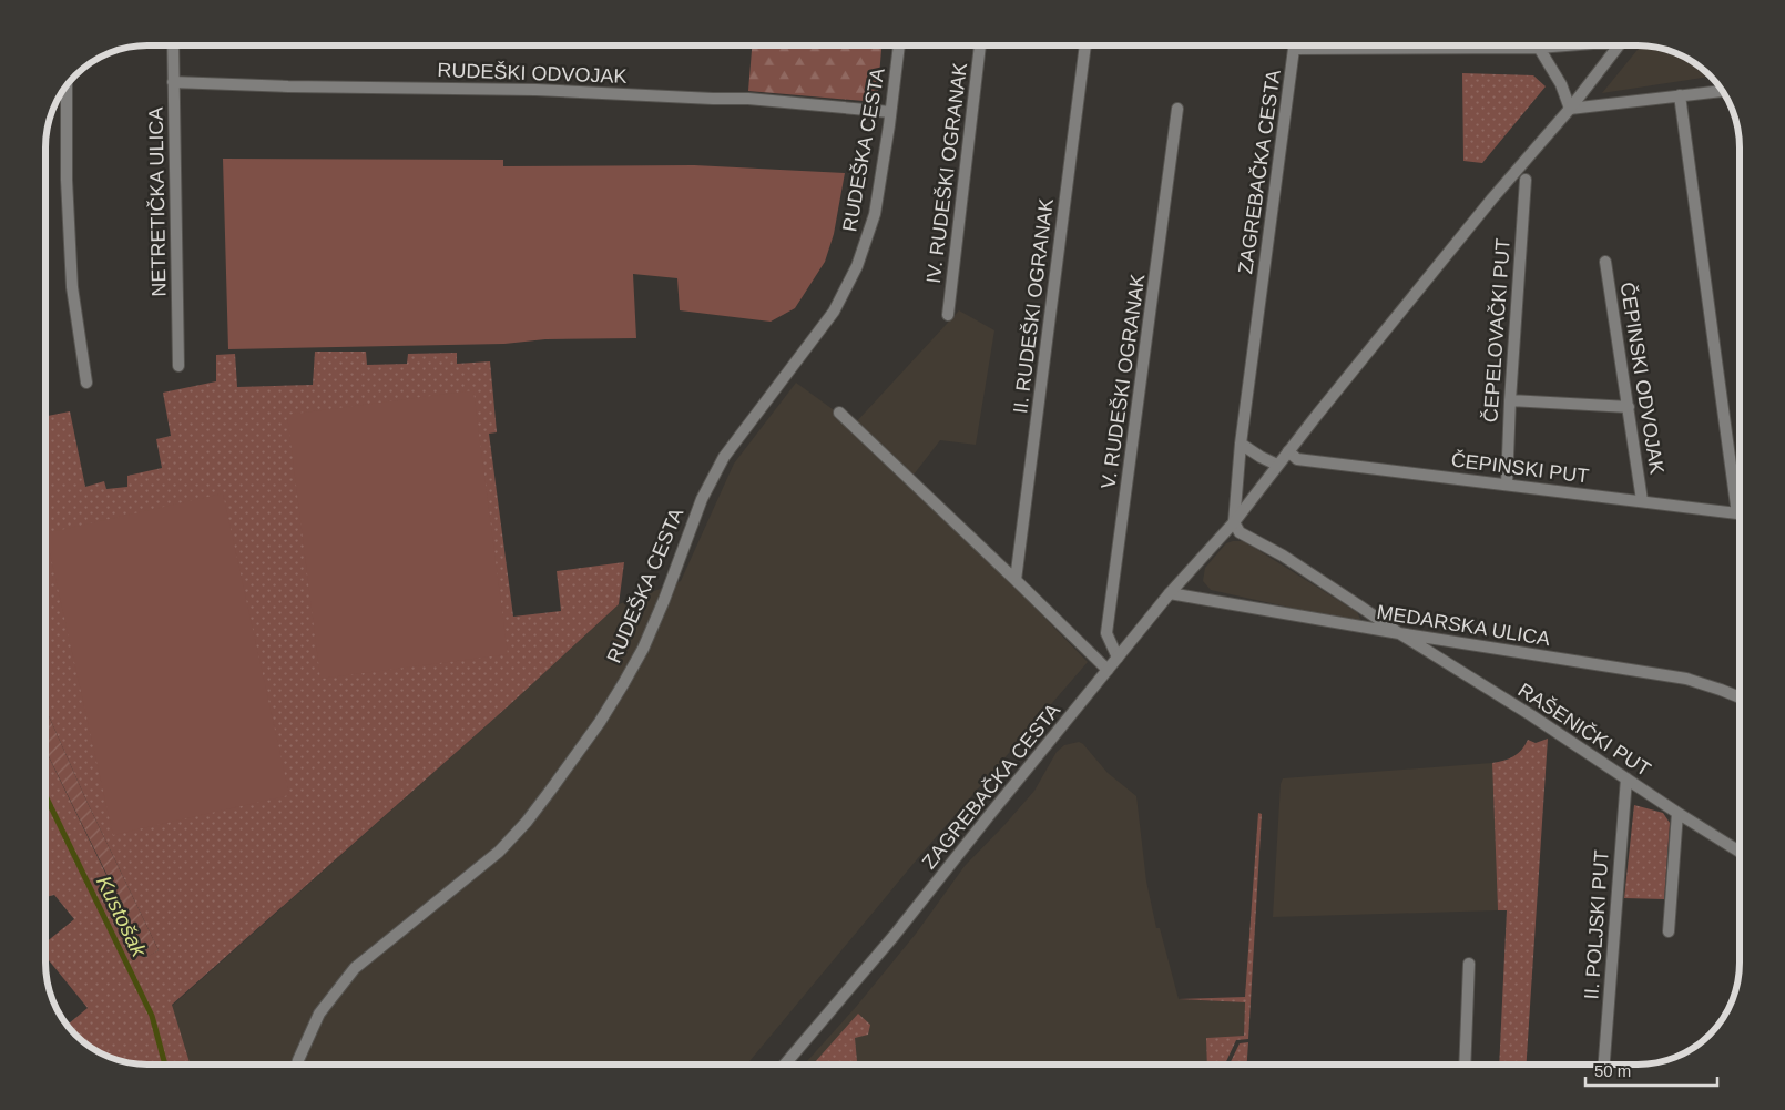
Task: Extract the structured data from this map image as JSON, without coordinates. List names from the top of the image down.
{
  "streets": {
    "street": [
      "RUDEŠKI ODVOJAK",
      "RUDEŠKA CESTA",
      "ZAGREBAČKA CESTA",
      "IV. RUDEŠKI OGRANAK",
      "NETRETIČKA ULICA",
      "II. RUDEŠKI OGRANAK",
      "ČEPELOVAČKI PUT",
      "ČEPINSKI ODVOJAK",
      "V. RUDEŠKI OGRANAK",
      "ČEPINSKI PUT",
      "MEDARSKA ULICA",
      "RAŠENIČKI PUT",
      "II. POLJSKI PUT"
    ]
  },
  "crossings": [
    ["RUDEŠKI ODVOJAK", "RUDEŠKA CESTA"],
    ["RUDEŠKI ODVOJAK", "NETRETIČKA ULICA"],
    ["ZAGREBAČKA CESTA", "V. RUDEŠKI OGRANAK"],
    ["ZAGREBAČKA CESTA", "ČEPINSKI PUT"],
    ["ZAGREBAČKA CESTA", "MEDARSKA ULICA"],
    ["ZAGREBAČKA CESTA", "RAŠENIČKI PUT"],
    ["ČEPELOVAČKI PUT", "ČEPINSKI PUT"],
    ["ČEPINSKI ODVOJAK", "ČEPINSKI PUT"],
    ["MEDARSKA ULICA", "RAŠENIČKI PUT"],
    ["RAŠENIČKI PUT", "II. POLJSKI PUT"]
  ],
  "water": ["Kustošak"],
  "scale_bar": "50 m"
}
